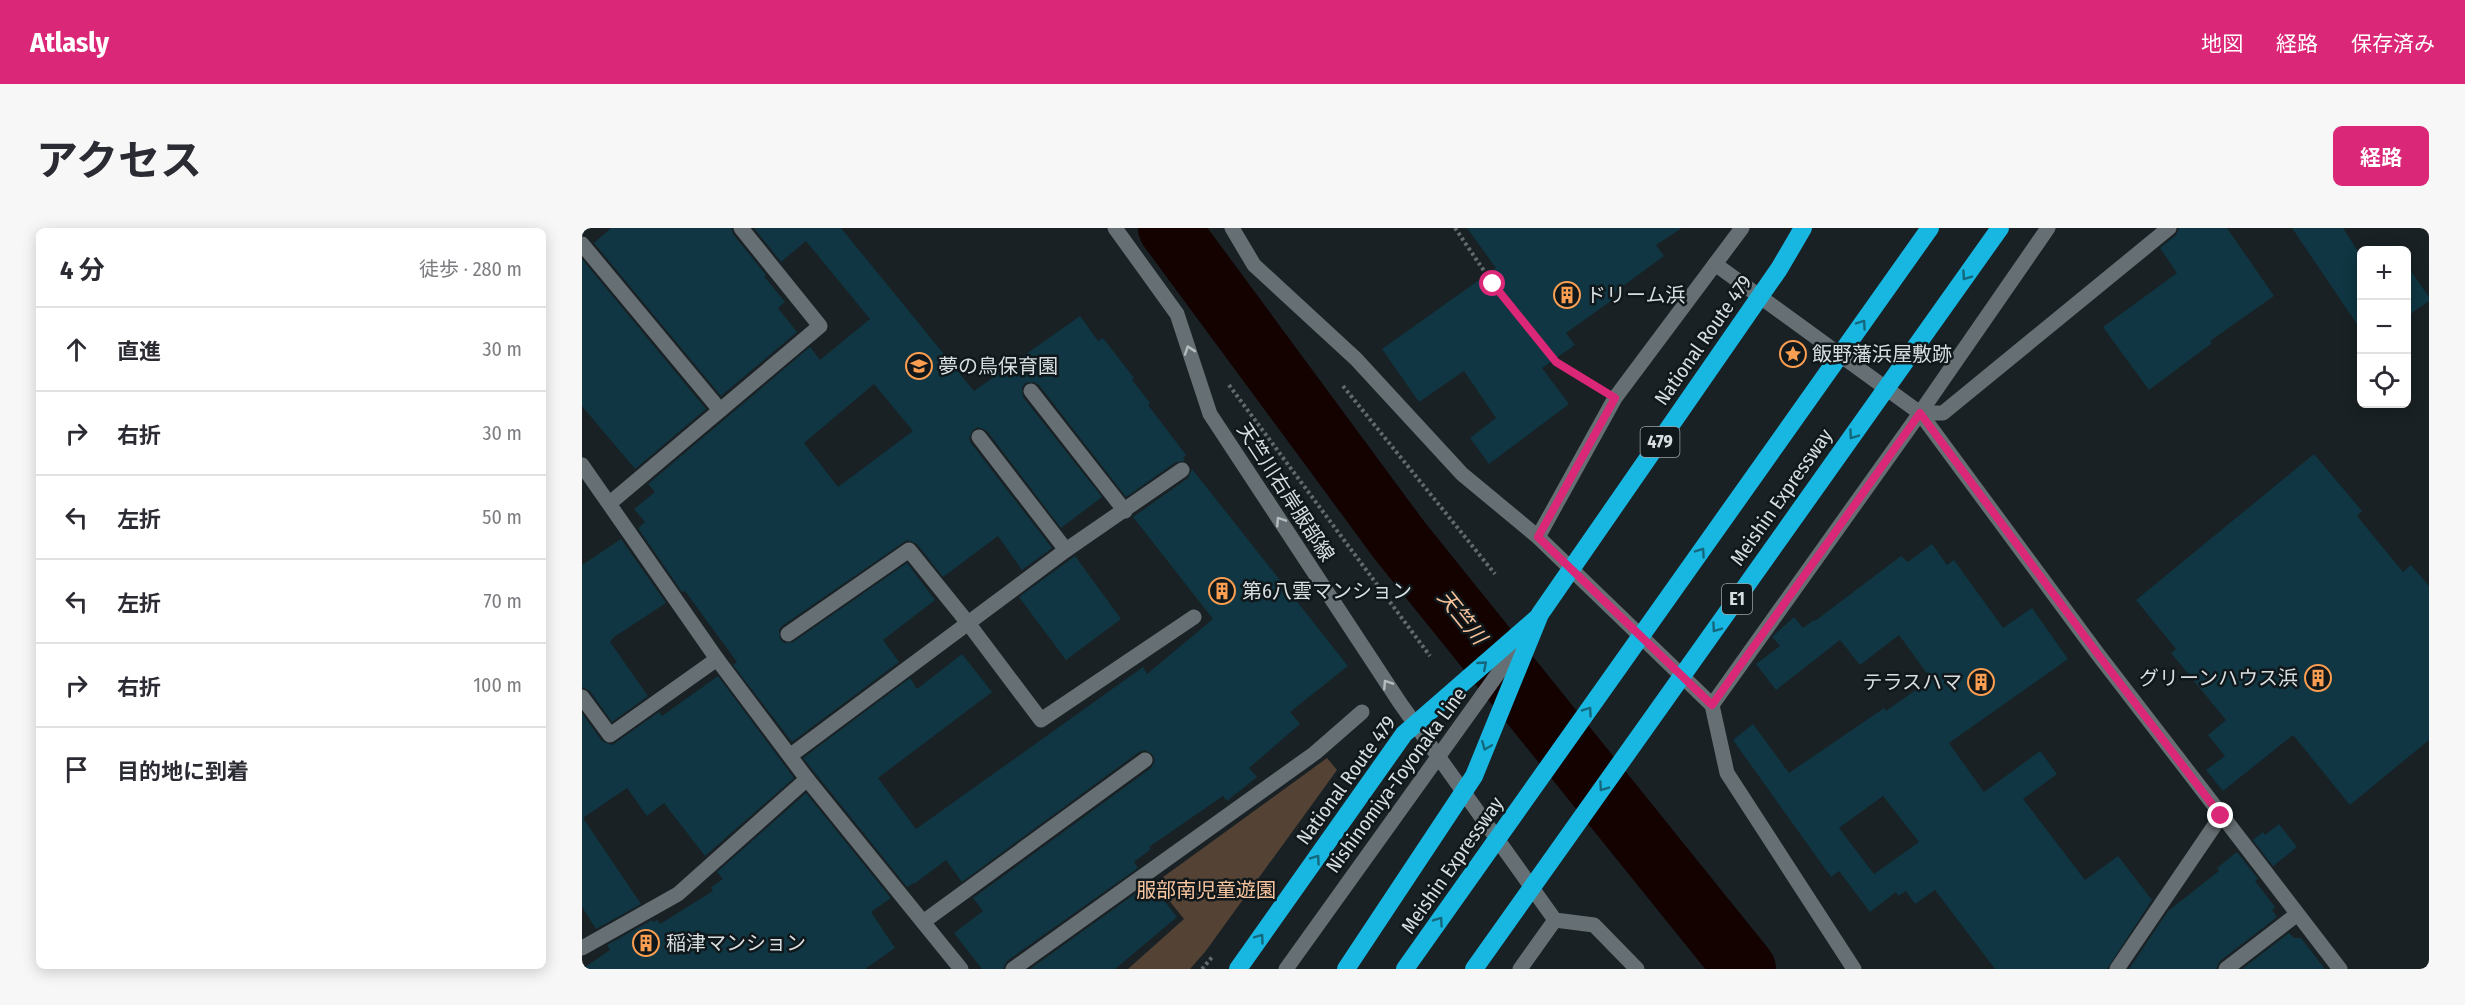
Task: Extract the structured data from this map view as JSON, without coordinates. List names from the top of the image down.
{
  "streets": {
    "highway": [
      "National Route 479",
      "479",
      "Meishin Expressway",
      "E1"
    ],
    "street": ["天竺川右岸服部線", "Nishinomiya-Toyonaka Line"]
  },
  "crossings": [
    ["National Route 479", "Nishinomiya-Toyonaka Line"]
  ],
  "one_way": ["天竺川右岸服部線"],
  "water": ["天竺川"],
  "parks": ["服部南児童遊園"],
  "places": {
    "building": [
      "ドリーム浜",
      "第6八雲マンション",
      "グリーンハウス浜",
      "テラスハマ",
      "稲津マンション"
    ],
    "place": ["飯野藩浜屋敷跡"],
    "school or university": ["夢の鳥保育園"]
  },
  "page": {
    "header": "Atlasly",
    "nav": ["地図", "経路", "保存済み"],
    "title": "アクセス",
    "buttons": "経路",
    "heading": ["4 分", "徒歩 · 280 m"],
    "map_buttons": ["+", "−"],
    "list": [
      ["直進", "30 m"],
      ["右折", "30 m"],
      ["左折", "50 m"],
      ["左折", "70 m"],
      ["右折", "100 m"],
      "目的地に到着"
    ]
  }
}
